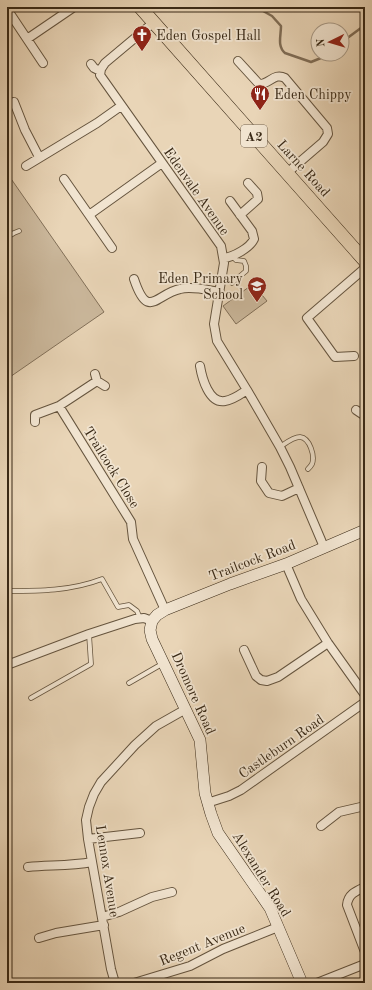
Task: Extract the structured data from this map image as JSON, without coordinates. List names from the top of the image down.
{
  "streets": {
    "main road": ["A2", "Larne Road"],
    "street": [
      "Edenvale Avenue",
      "Trailcock Close",
      "Trailcock Road",
      "Dromore Road",
      "Castleburn Road",
      "Lennox Avenue",
      "Alexander Road",
      "Regent Avenue"
    ]
  },
  "crossings": [
    ["Edenvale Avenue", "Trailcock Road"],
    ["Trailcock Close", "Trailcock Road"],
    ["Trailcock Road", "Dromore Road"],
    ["Dromore Road", "Castleburn Road"],
    ["Dromore Road", "Lennox Avenue"],
    ["Dromore Road", "Alexander Road"],
    ["Castleburn Road", "Alexander Road"],
    ["Alexander Road", "Regent Avenue"]
  ],
  "places": {
    "church": ["Eden Gospel Hall"],
    "restaurant": ["Eden Chippy"],
    "school or university": ["Eden Primary School"]
  },
  "north": "left"
}
